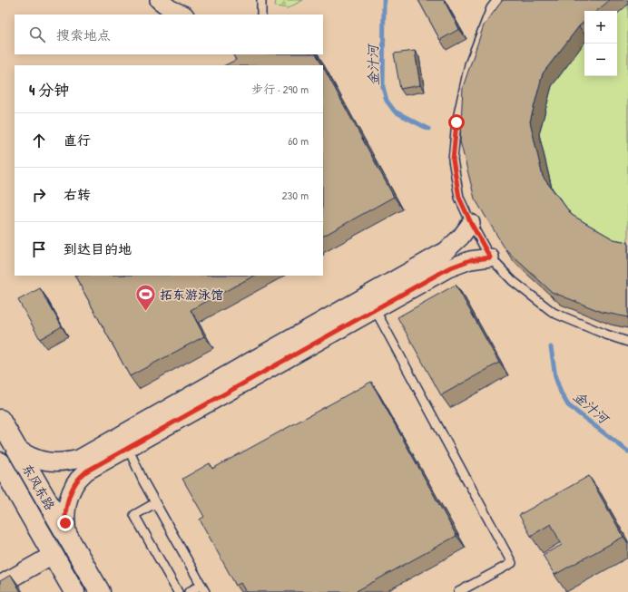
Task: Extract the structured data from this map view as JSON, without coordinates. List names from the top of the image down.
{
  "streets": {
    "main road": ["东风东路"]
  },
  "water": ["金汁河"],
  "places": {
    "sports": ["拓东游泳馆"]
  },
  "page": {
    "map_buttons": ["+", "−"],
    "search": "搜索地点",
    "heading": ["4 分钟", "步行 · 290 m"],
    "list": [
      ["直行", "60 m"],
      ["右转", "230 m"],
      "到达目的地"
    ]
  }
}
